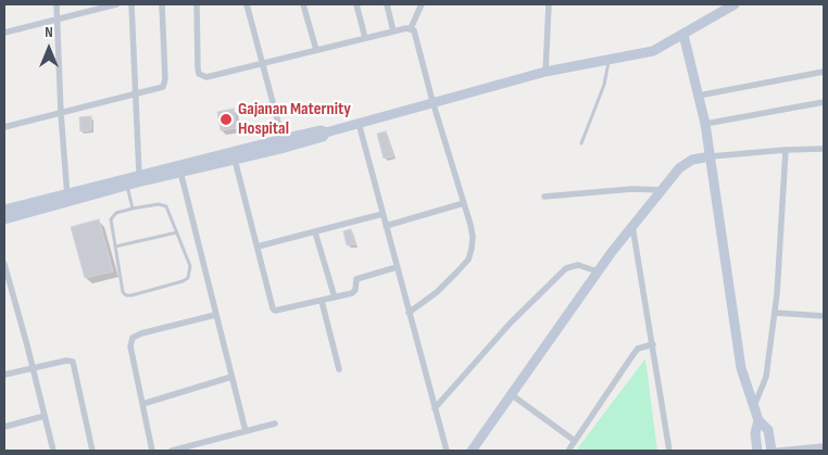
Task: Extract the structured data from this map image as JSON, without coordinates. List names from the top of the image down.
{
  "places": ["Gajanan Maternity Hospital"],
  "north": "top"
}
